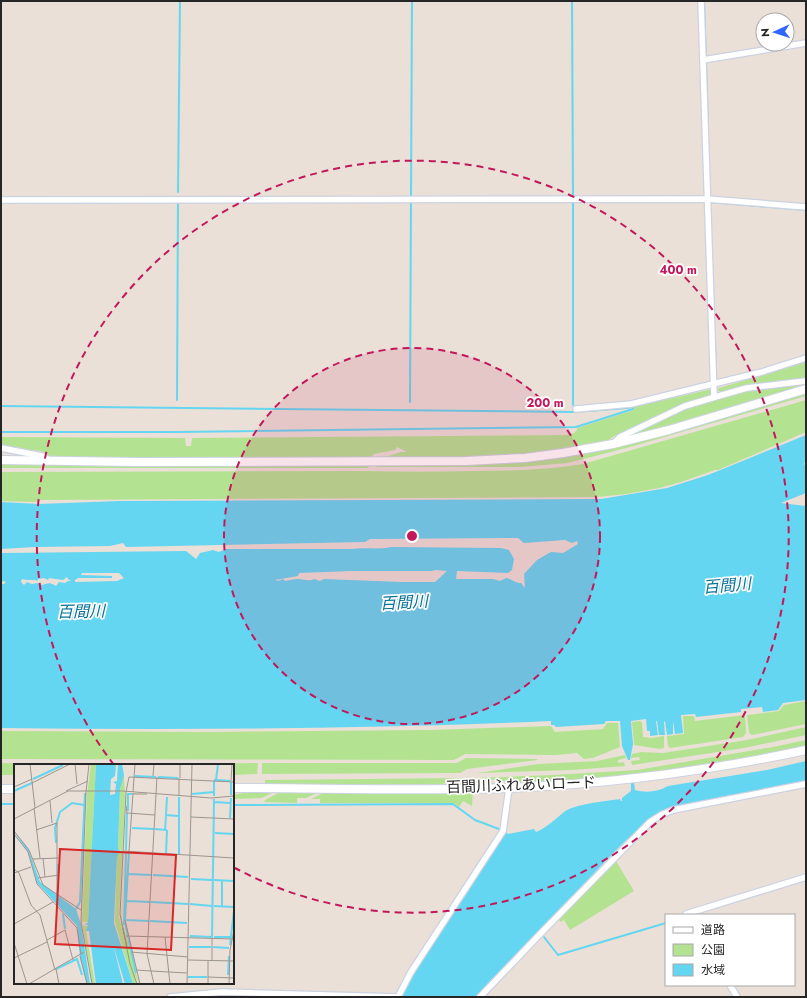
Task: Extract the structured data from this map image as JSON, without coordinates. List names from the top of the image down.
{
  "streets": {
    "street": ["百間川ふれあいロード"]
  },
  "water": ["百間川"],
  "legend": ["道路", "公園", "水域"],
  "north": "left",
  "rings": ["400 m", "200 m"]
}
